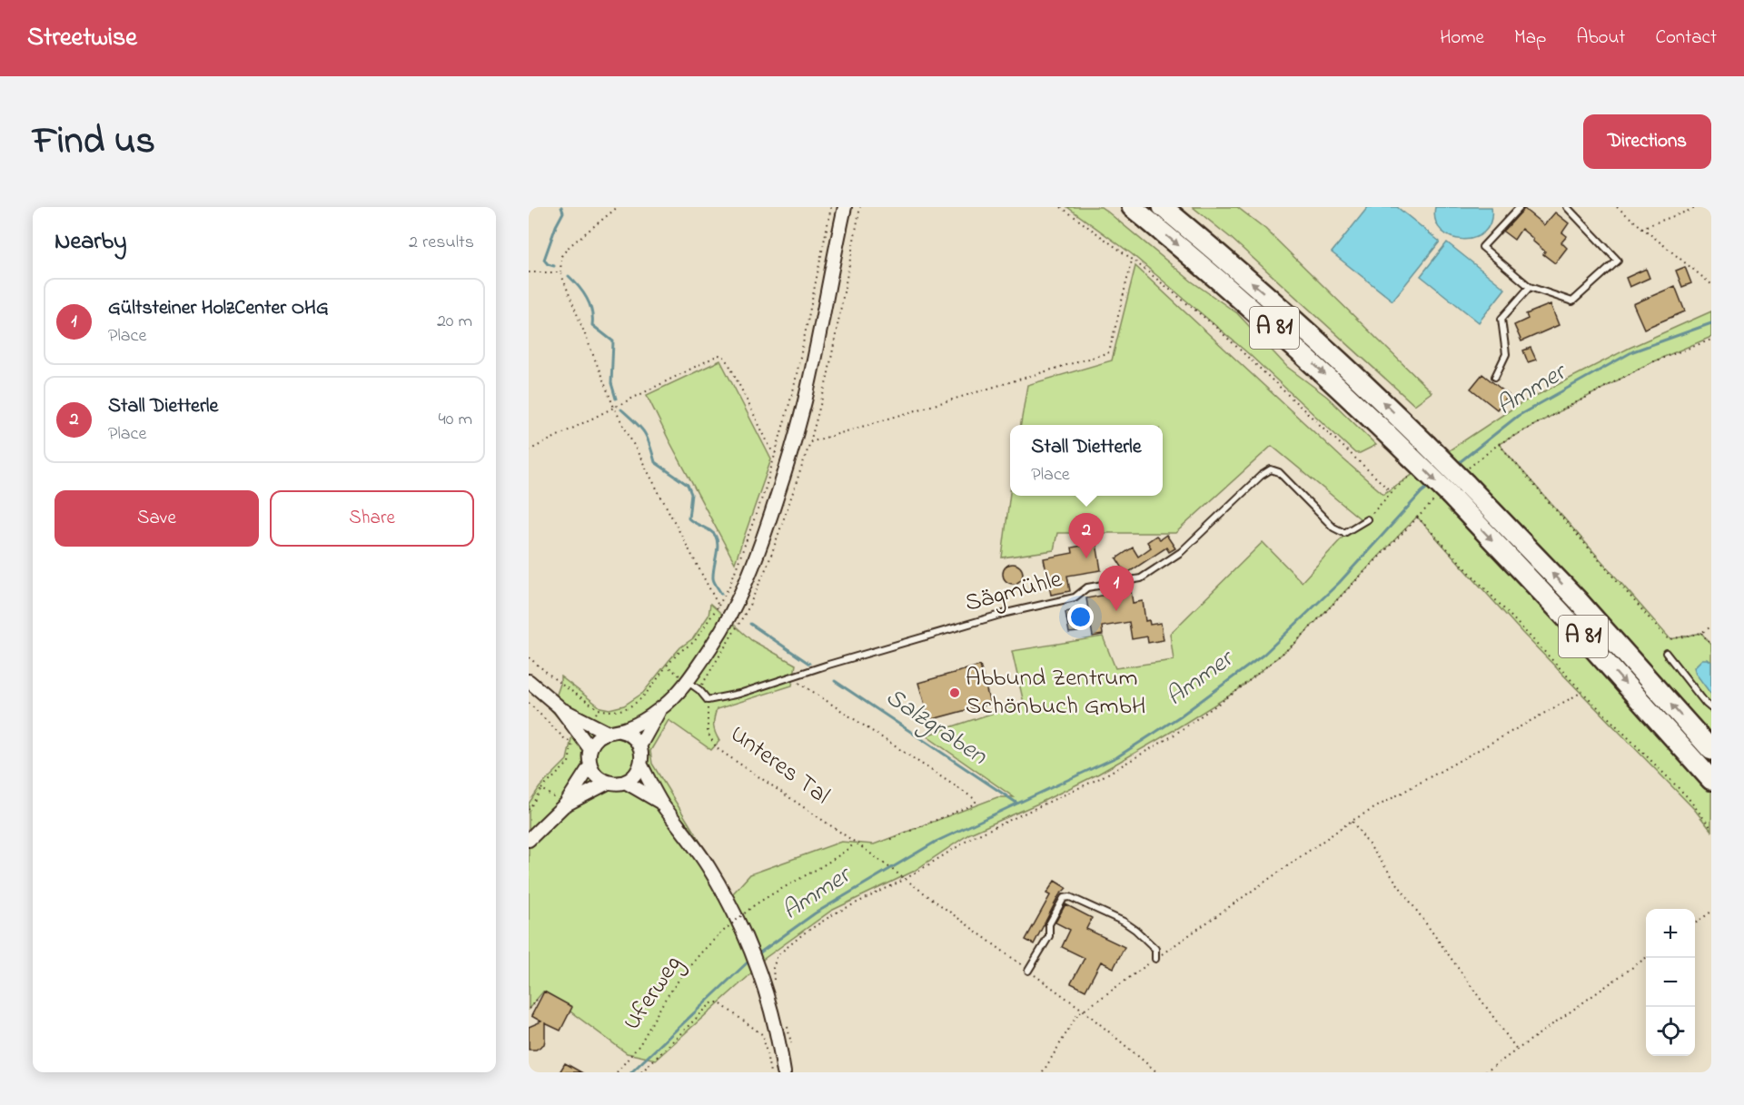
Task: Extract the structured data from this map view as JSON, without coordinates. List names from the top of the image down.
{
  "streets": {
    "highway": ["A 81"],
    "lane": ["Sägmühle"],
    "path": ["Unteres Tal", "Uferweg"]
  },
  "crossings": [
    ["Sägmühle", "Unteres Tal"],
    ["Unteres Tal", "Uferweg"]
  ],
  "water": ["Ammer", "Salzgraben"],
  "places": ["Abbund Zentrum Schönbuch GmbH"],
  "page": {
    "header": "Streetwise",
    "nav": [
      "Home",
      "Map",
      "About",
      "Contact"
    ],
    "title": "Find us",
    "buttons": [
      "Directions",
      ["Save", "Share"]
    ],
    "heading": ["Nearby", "2 results"],
    "list": [
      {
        "mark": "1",
        "name": "Gültsteiner HolzCenter OHG",
        "note": "Place",
        "value": "20 m"
      },
      {
        "mark": "2",
        "name": "Stall Dietterle",
        "note": "Place",
        "value": "40 m"
      }
    ],
    "popup": ["Stall Dietterle", "Place"],
    "pins": ["2", "1"],
    "map_buttons": ["+", "−"]
  }
}
